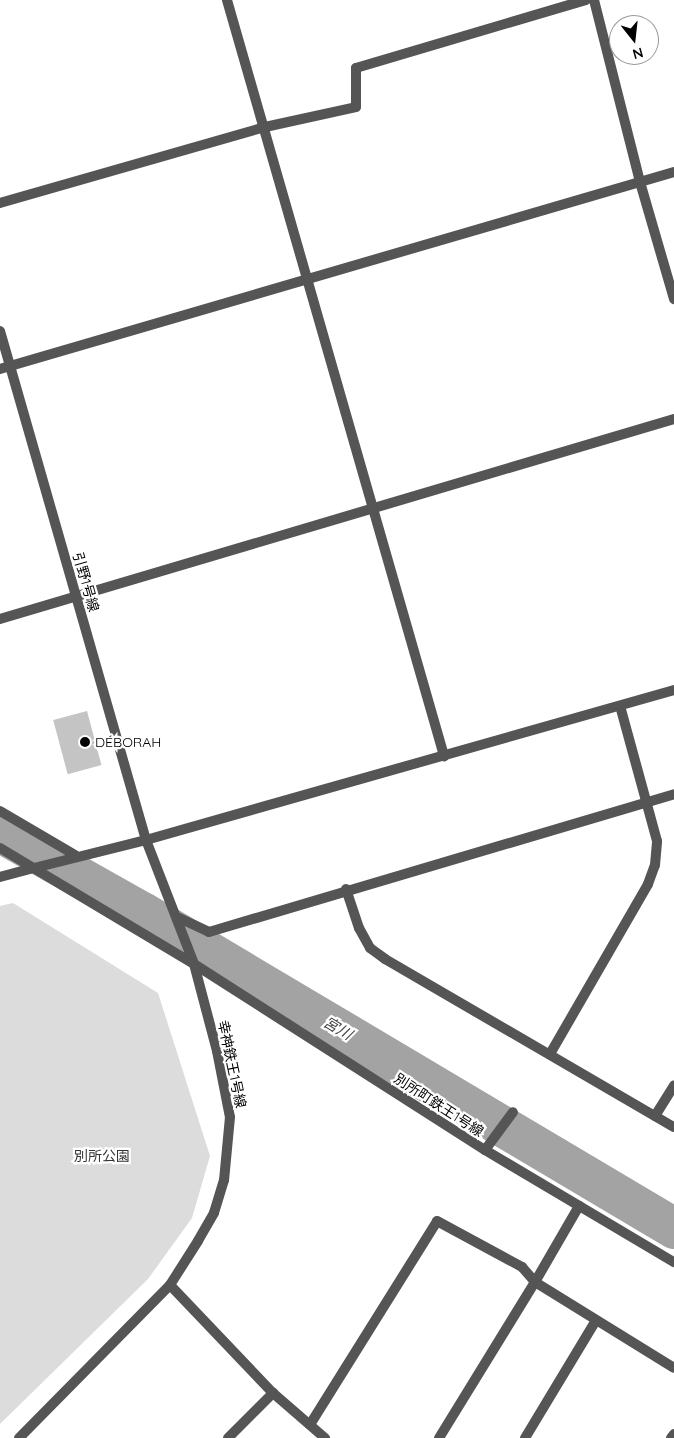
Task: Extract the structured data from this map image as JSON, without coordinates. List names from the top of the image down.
{
  "streets": {
    "street": ["引野1号線", "幸神鉄王1号線", "別所町鉄王1号線"]
  },
  "crossings": [
    ["引野1号線", "幸神鉄王1号線"],
    ["幸神鉄王1号線", "別所町鉄王1号線"]
  ],
  "water": ["宮川"],
  "parks": ["別所公園"],
  "places": ["DÉBORAH"],
  "north": "bottom"
}
